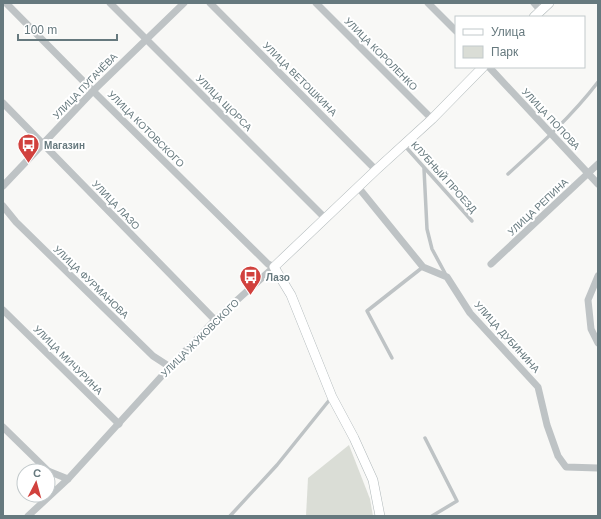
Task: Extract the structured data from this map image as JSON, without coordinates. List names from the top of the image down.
{
  "streets": {
    "street": [
      "УЛИЦА КОРОЛЕНКО",
      "УЛИЦА ВЕТОШКИНА",
      "УЛИЦА ПУГАЧЁВА",
      "УЛИЦА ЩОРСА",
      "УЛИЦА ПОПОВА",
      "УЛИЦА КОТОВСКОГО",
      "УЛИЦА ЛАЗО",
      "УЛИЦА РЕПИНА",
      "УЛИЦА ФУРМАНОВА",
      "УЛИЦА ДУБИНИНА",
      "УЛИЦА ЖУКОВСКОГО",
      "УЛИЦА МИЧУРИНА"
    ],
    "lane": ["КЛУБНЫЙ ПРОЕЗД"]
  },
  "crossings": [
    ["УЛИЦА КОРОЛЕНКО", "УЛИЦА ЖУКОВСКОГО"],
    ["УЛИЦА ВЕТОШКИНА", "УЛИЦА ЖУКОВСКОГО"],
    ["УЛИЦА ПУГАЧЁВА", "УЛИЦА ЩОРСА"],
    ["УЛИЦА ПУГАЧЁВА", "УЛИЦА КОТОВСКОГО"],
    ["УЛИЦА ПУГАЧЁВА", "УЛИЦА ЛАЗО"],
    ["УЛИЦА ЩОРСА", "УЛИЦА ЖУКОВСКОГО"],
    ["УЛИЦА ПОПОВА", "УЛИЦА РЕПИНА"],
    ["УЛИЦА КОТОВСКОГО", "УЛИЦА ЖУКОВСКОГО"],
    ["КЛУБНЫЙ ПРОЕЗД", "УЛИЦА ЖУКОВСКОГО"],
    ["УЛИЦА ЛАЗО", "УЛИЦА ЖУКОВСКОГО"],
    ["УЛИЦА ФУРМАНОВА", "УЛИЦА ЖУКОВСКОГО"],
    ["УЛИЦА ЖУКОВСКОГО", "УЛИЦА МИЧУРИНА"]
  ],
  "places": {
    "bus stop": ["Магазин", "Лазо"]
  },
  "legend": ["Улица", "Парк"],
  "scale_bar": "100 m",
  "north": "top"
}
